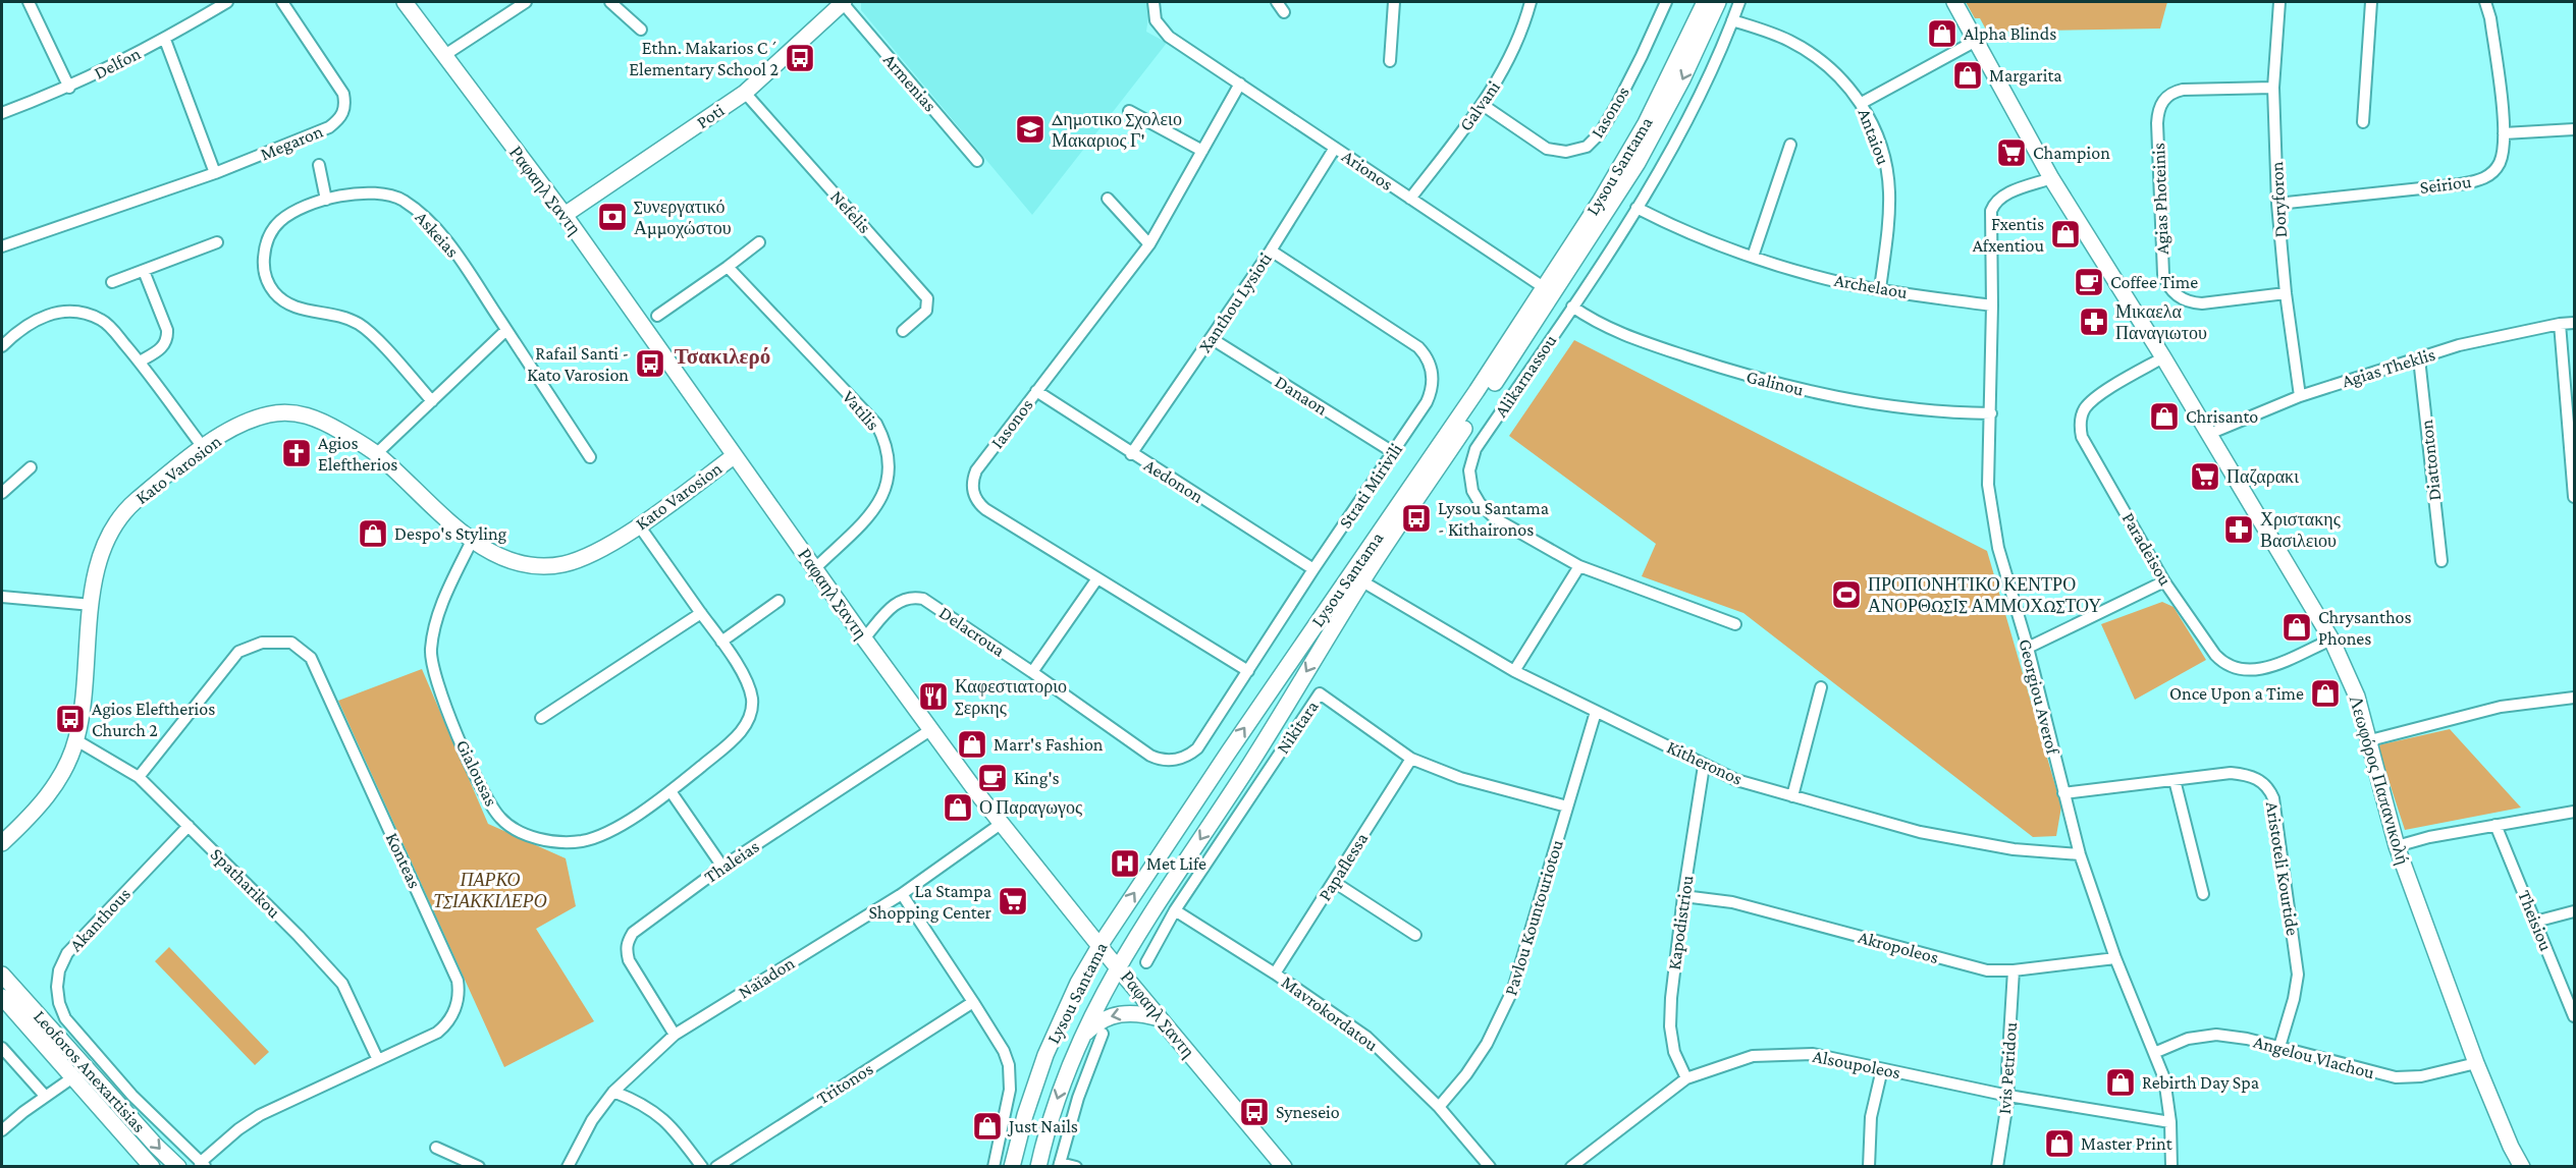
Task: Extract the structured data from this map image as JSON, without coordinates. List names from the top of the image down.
{
  "streets": {
    "street": [
      "Delfon",
      "Armenias",
      "Galvani",
      "Iasonos",
      "Poti",
      "Antaiou",
      "Megaron",
      "Lysou Santama",
      "Arionos",
      "Seiriou",
      "Ραφαηλ Σαντη",
      "Agias Photeinis",
      "Doryforon",
      "Nefelis",
      "Askeias",
      "Archelaou",
      "Xanthou Lysioti",
      "Agias Theklis",
      "Alikarnassou",
      "Galinou",
      "Danaon",
      "Vatilis",
      "Diattonton",
      "Kato Varosion",
      "Aedonon",
      "Strati Mirivili",
      "Paradeisou",
      "Delacroua",
      "Georgiou Averof",
      "Nikitara",
      "Kitheronos",
      "Gialousas",
      "Λεωφόρος Παπανικολή",
      "Konteas",
      "Thaleias",
      "Papaflessa",
      "Aristoteli Kourtide",
      "Spatharikou",
      "Pavlou Kountouriotou",
      "Akanthous",
      "Theisiou",
      "Kapodistriou",
      "Akropoleos",
      "Naïadon",
      "Mavrokordatou",
      "Angelou Vlachou",
      "Alsoupoleos",
      "Ivis Petridou",
      "Leoforos Anexartisias",
      "Tritonos"
    ]
  },
  "crossings": [
    ["Armenias", "Poti"],
    ["Galvani", "Iasonos"],
    ["Galvani", "Arionos"],
    ["Iasonos", "Arionos"],
    ["Iasonos", "Aedonon"],
    ["Iasonos", "Strati Mirivili"],
    ["Poti", "Ραφαηλ Σαντη"],
    ["Poti", "Nefelis"],
    ["Antaiou", "Archelaou"],
    ["Antaiou", "Alikarnassou"],
    ["Lysou Santama", "Arionos"],
    ["Lysou Santama", "Ραφαηλ Σαντη"],
    ["Lysou Santama", "Kitheronos"],
    ["Arionos", "Xanthou Lysioti"],
    ["Seiriou", "Doryforon"],
    ["Ραφαηλ Σαντη", "Vatilis"],
    ["Ραφαηλ Σαντη", "Kato Varosion"],
    ["Ραφαηλ Σαντη", "Delacroua"],
    ["Ραφαηλ Σαντη", "Thaleias"],
    ["Ραφαηλ Σαντη", "Naïadon"],
    ["Agias Photeinis", "Doryforon"],
    ["Doryforon", "Agias Theklis"],
    ["Archelaou", "Alikarnassou"],
    ["Archelaou", "Georgiou Averof"],
    ["Xanthou Lysioti", "Danaon"],
    ["Xanthou Lysioti", "Aedonon"],
    ["Xanthou Lysioti", "Strati Mirivili"],
    ["Agias Theklis", "Diattonton"],
    ["Agias Theklis", "Λεωφόρος Παπανικολή"],
    ["Alikarnassou", "Galinou"],
    ["Galinou", "Georgiou Averof"],
    ["Danaon", "Strati Mirivili"],
    ["Kato Varosion", "Gialousas"],
    ["Kato Varosion", "Spatharikou"],
    ["Aedonon", "Strati Mirivili"],
    ["Strati Mirivili", "Delacroua"],
    ["Paradeisou", "Λεωφόρος Παπανικολή"],
    ["Georgiou Averof", "Kitheronos"],
    ["Georgiou Averof", "Λεωφόρος Παπανικολή"],
    ["Georgiou Averof", "Aristoteli Kourtide"],
    ["Georgiou Averof", "Akropoleos"],
    ["Georgiou Averof", "Angelou Vlachou"],
    ["Georgiou Averof", "Alsoupoleos"],
    ["Nikitara", "Papaflessa"],
    ["Nikitara", "Pavlou Kountouriotou"],
    ["Nikitara", "Mavrokordatou"],
    ["Kitheronos", "Pavlou Kountouriotou"],
    ["Kitheronos", "Kapodistriou"],
    ["Λεωφόρος Παπανικολή", "Angelou Vlachou"],
    ["Konteas", "Spatharikou"],
    ["Konteas", "Akanthous"],
    ["Thaleias", "Naïadon"],
    ["Papaflessa", "Mavrokordatou"],
    ["Aristoteli Kourtide", "Angelou Vlachou"],
    ["Spatharikou", "Akanthous"],
    ["Pavlou Kountouriotou", "Mavrokordatou"],
    ["Kapodistriou", "Akropoleos"],
    ["Kapodistriou", "Alsoupoleos"],
    ["Akropoleos", "Ivis Petridou"],
    ["Alsoupoleos", "Ivis Petridou"]
  ],
  "districts": ["Τσακιλερό"],
  "parks": ["ΠΑΡΚΟ ΤΣΙΑΚΚΙΛΕΡΟ"],
  "places": {
    "shop": [
      "Alpha Blinds",
      "Margarita",
      "Fxentis Afxentiou",
      "Chrisanto",
      "Despo's Styling",
      "Chrysanthos Phones",
      "Once Upon a Time",
      "Marr's Fashion",
      "Ο Παραγωγος",
      "Rebirth Day Spa",
      "Just Nails",
      "Master Print"
    ],
    "bus stop": [
      "Ethn. Makarios C´ Elementary School 2",
      "Rafail Santi - Kato Varosion",
      "Lysou Santama - Kithaironos",
      "Agios Eleftherios Church 2",
      "Syneseio"
    ],
    "school or university": ["Δημοτικο Σχολειο Μακαριος Γ'"],
    "supermarket": ["Champion", "Παζαρακι", "La Stampa Shopping Center"],
    "bank": ["Συνεργατικό Αμμοχώστου"],
    "cafe": ["Coffee Time", "King's"],
    "pharmacy": ["Μικαελα Παναγιωτου", "Χριστακης Βασιλειου"],
    "church": ["Agios Eleftherios"],
    "sports": ["ΠΡΟΠΟΝΗΤΙΚΟ ΚΕΝΤΡΟ ΑΝΟΡΘΩΣΙΣ ΑΜΜΟΧΩΣΤΟΥ"],
    "restaurant": ["Καφεστιατοριο Σερκης"],
    "hospital": ["Met Life"]
  }
}
